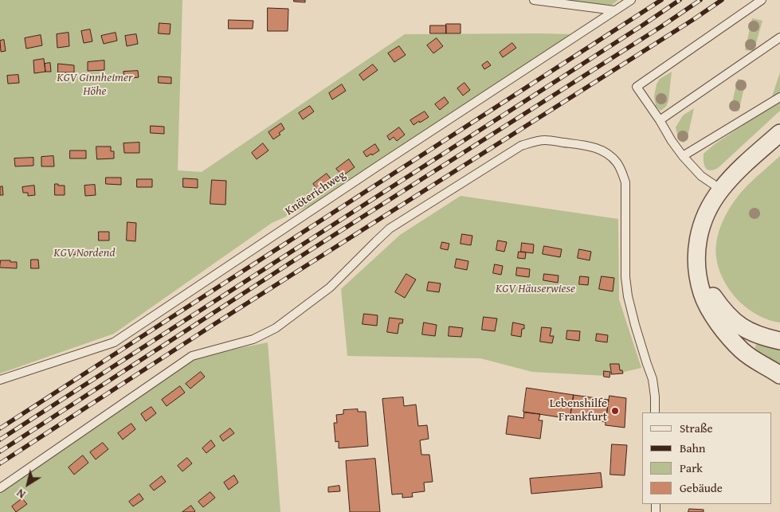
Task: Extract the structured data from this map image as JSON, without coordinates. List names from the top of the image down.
{
  "streets": {
    "lane": ["Knöterichweg"]
  },
  "parks": ["KGV Ginnheimer Höhe", "KGV Nordend", "KGV Häuserwiese"],
  "places": ["Lebenshilfe Frankfurt"],
  "legend": [
    "Straße",
    "Bahn",
    "Park",
    "Gebäude"
  ],
  "north": "bottom left"
}
